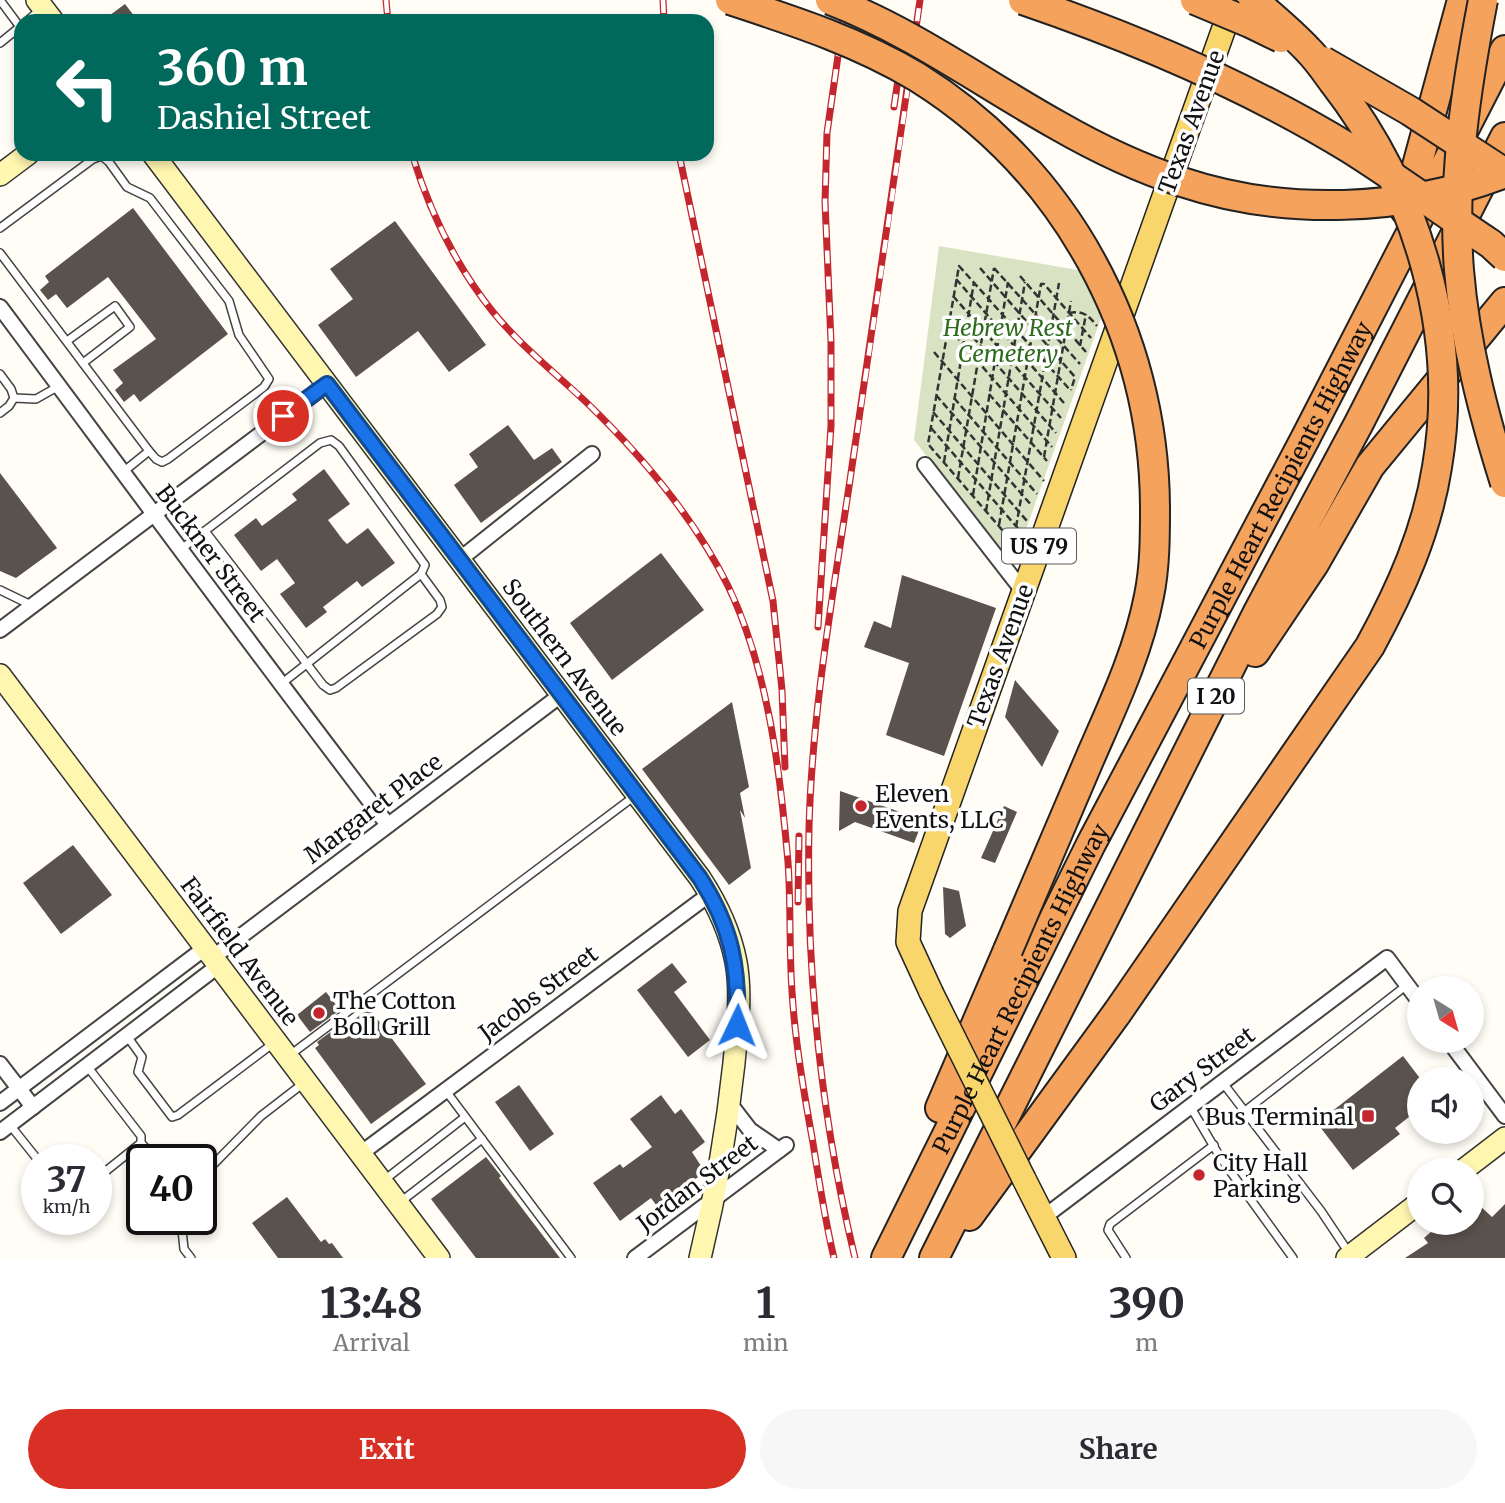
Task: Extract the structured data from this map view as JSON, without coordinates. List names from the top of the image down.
{
  "streets": {
    "highway": ["Purple Heart Recipients Highway", "I 20"],
    "main road": ["Texas Avenue", "US 79"],
    "street": [
      "Buckner Street",
      "Southern Avenue",
      "Margaret Place",
      "Fairfield Avenue",
      "Jacobs Street",
      "Gary Street",
      "Jordan Street"
    ]
  },
  "crossings": [
    ["Texas Avenue", "Gary Street"],
    ["Buckner Street", "Margaret Place"],
    ["Southern Avenue", "Margaret Place"],
    ["Southern Avenue", "Jacobs Street"],
    ["Southern Avenue", "Jordan Street"],
    ["Margaret Place", "Fairfield Avenue"],
    ["Fairfield Avenue", "Jacobs Street"]
  ],
  "parks": ["Hebrew Rest Cemetery"],
  "places": {
    "other": ["Eleven Events, LLC", "The Cotton Boll Grill", "City Hall Parking"],
    "transit": ["Bus Terminal"]
  },
  "north": "bottom right",
  "page": {
    "turn": ["360 m", "Dashiel Street"],
    "speed": "37 km/h",
    "limit": "40",
    "eta": [
      "13:48",
      "Arrival",
      "1",
      "min",
      "390",
      "m"
    ],
    "buttons": ["Exit", "Share"]
  }
}
